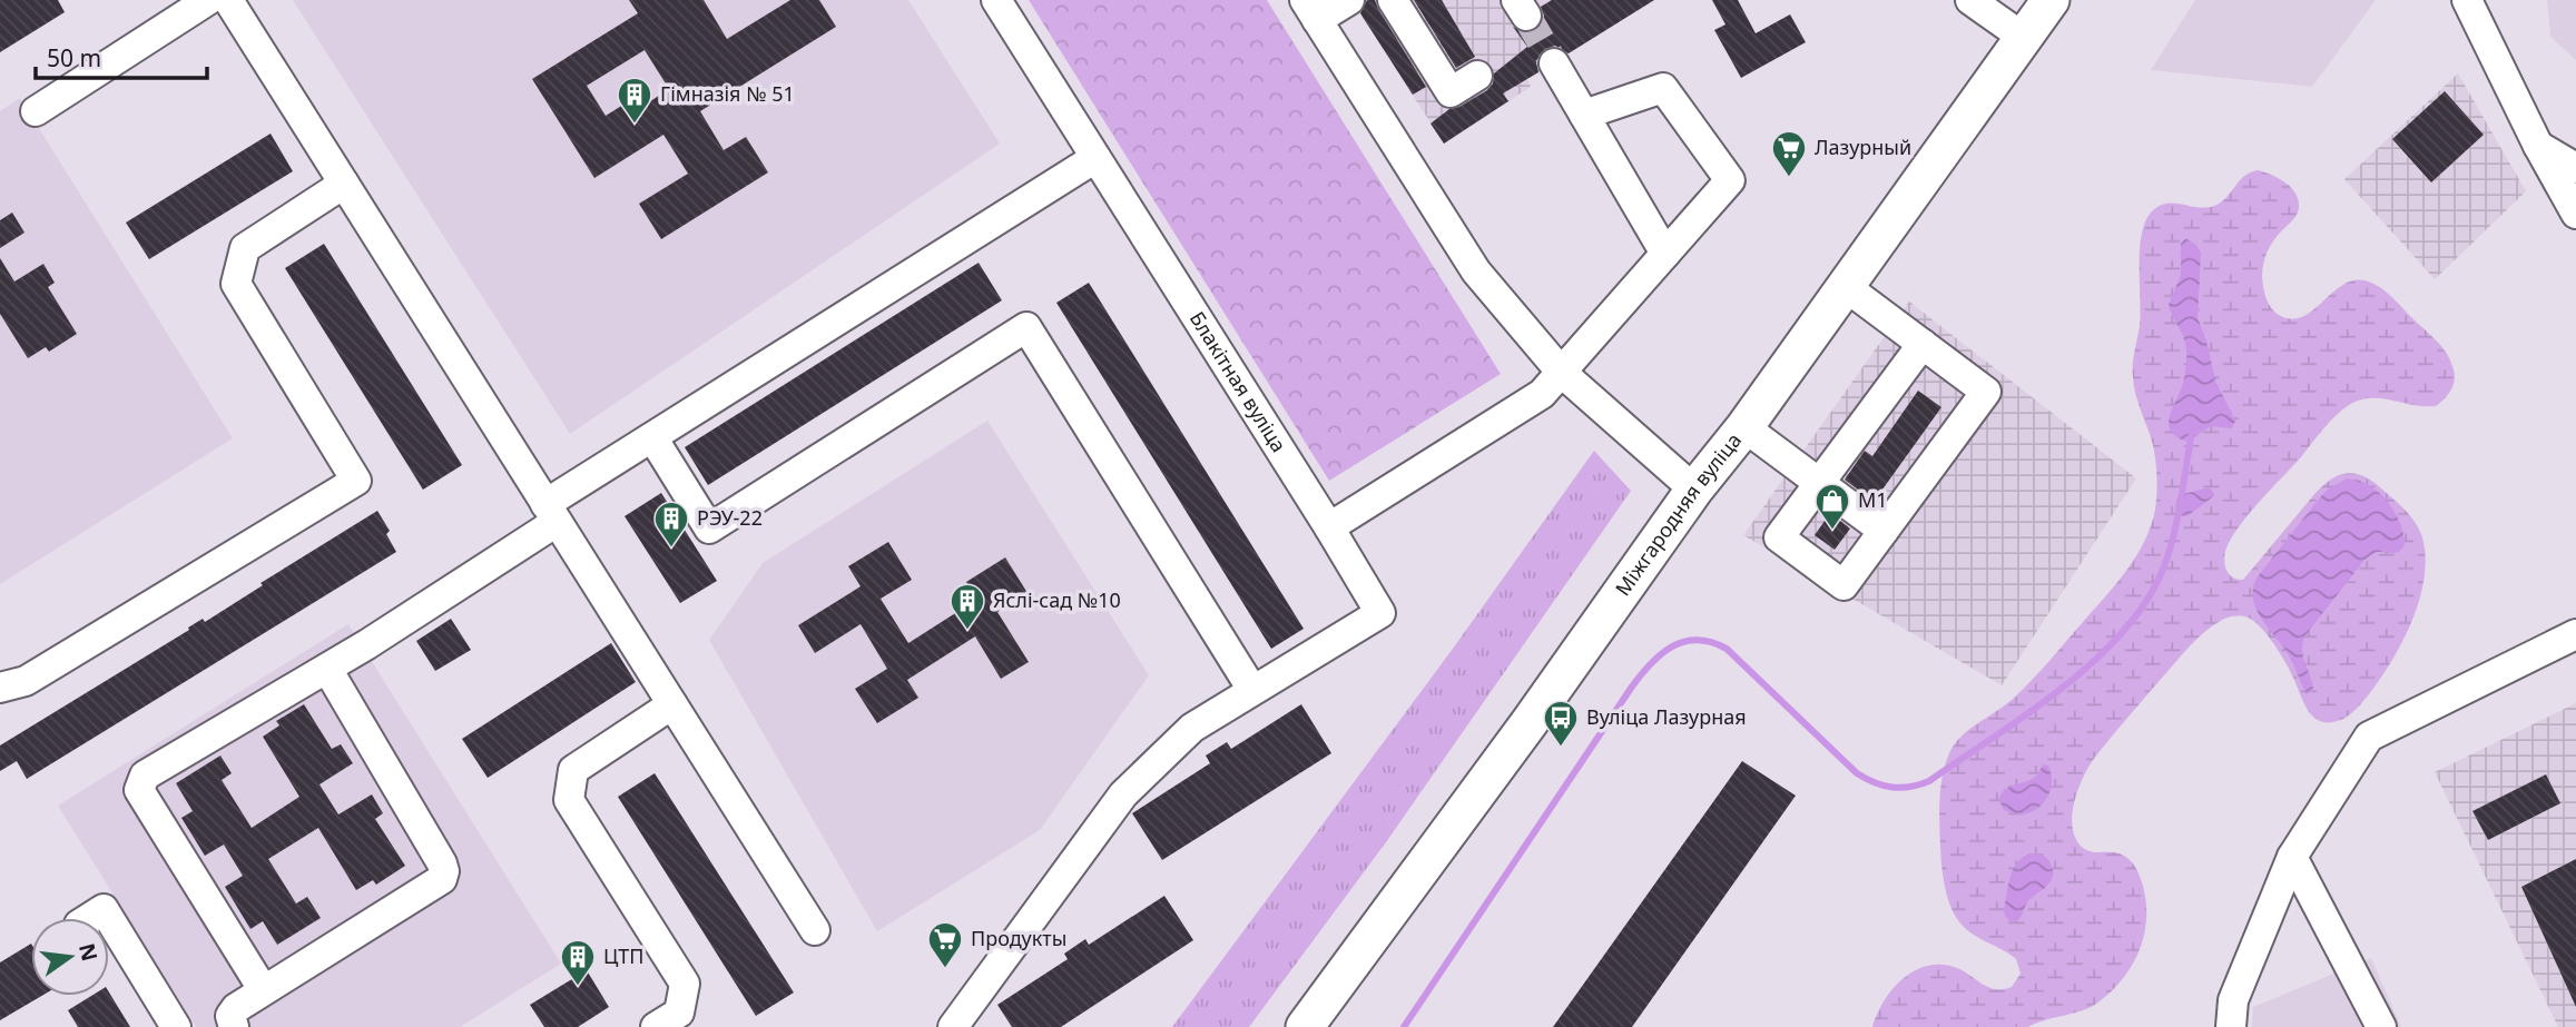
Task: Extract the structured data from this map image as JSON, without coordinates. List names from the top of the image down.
{
  "streets": {
    "main road": ["Міжгародняя вуліца"],
    "street": ["Блакітная вуліца"]
  },
  "places": {
    "building": [
      "Гімназія № 51",
      "РЭУ-22",
      "Яслі-сад №10",
      "ЦТП"
    ],
    "supermarket": ["Лазурный", "Продукты"],
    "shop": ["М1"],
    "bus stop": ["Вуліца Лазурная"]
  },
  "scale_bar": "50 m",
  "north": "right"
}
